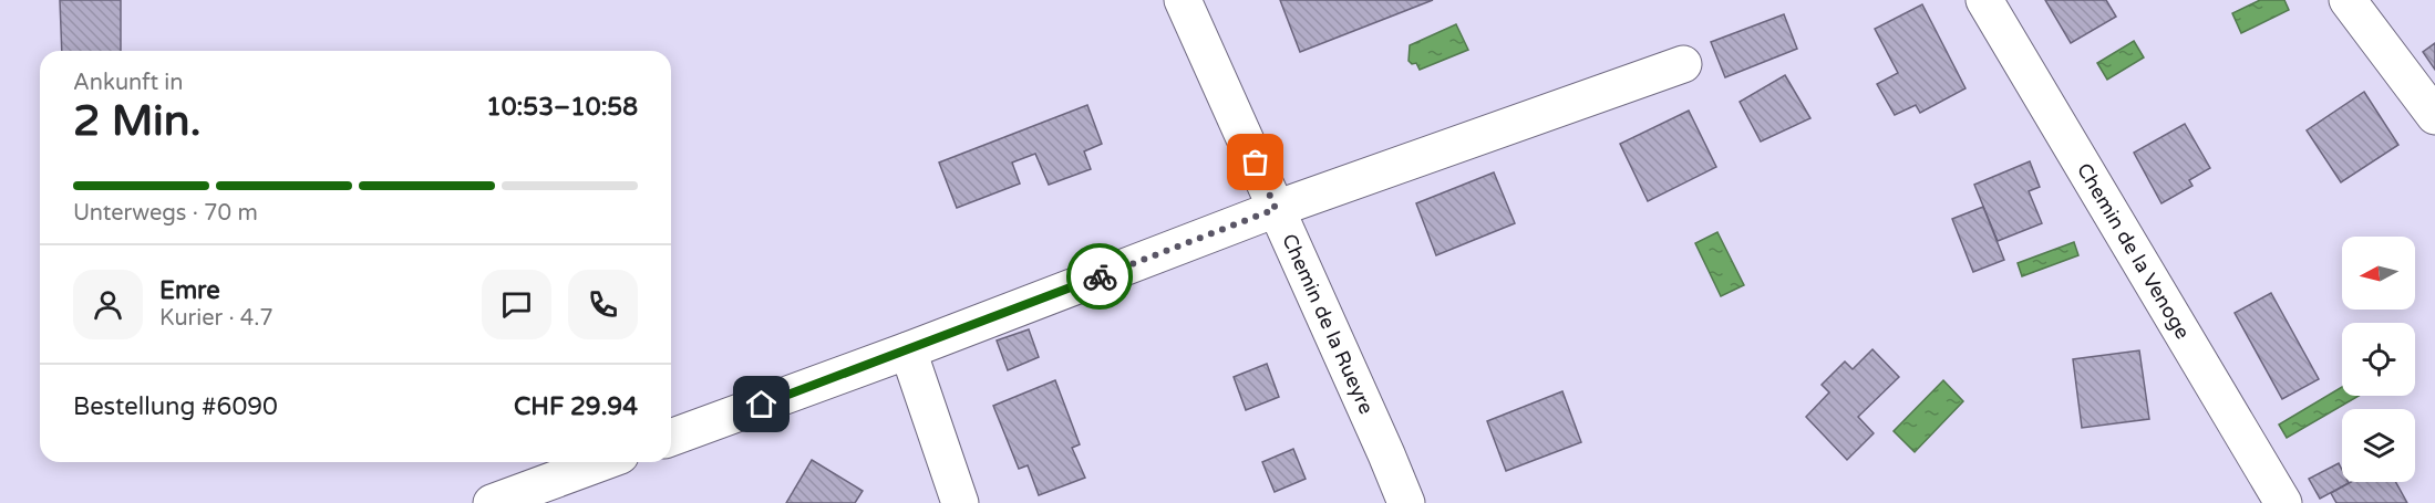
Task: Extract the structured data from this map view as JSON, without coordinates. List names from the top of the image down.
{
  "streets": {
    "street": ["Chemin de la Venoge", "Chemin de la Rueyre"]
  },
  "north": "left",
  "page": {
    "heading": ["2 Min.", "Ankunft in", "10:53–10:58"],
    "panel": [
      "Emre",
      "Kurier · 4.7",
      "Bestellung #6090",
      "CHF 29.94"
    ],
    "bar": "Unterwegs · 70 m"
  }
}
